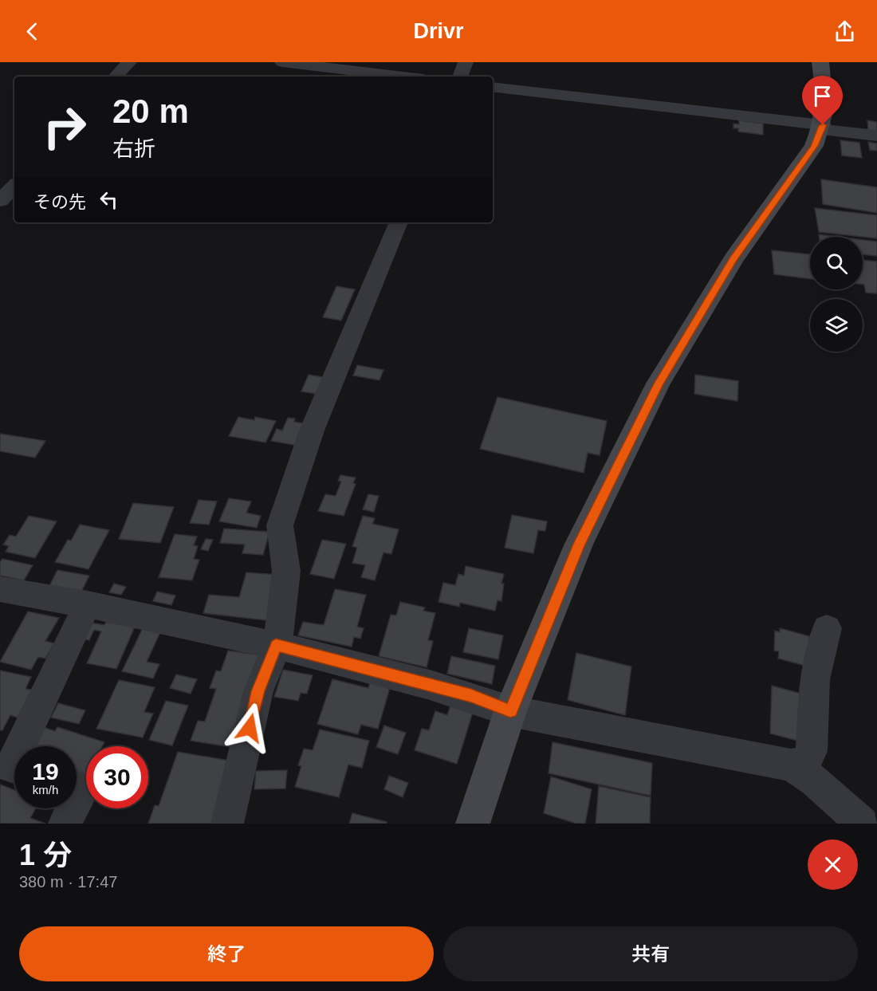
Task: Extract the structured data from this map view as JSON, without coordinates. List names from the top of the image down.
{
  "page": {
    "header": "Drivr",
    "turn": ["20 m", "右折"],
    "then": "その先",
    "speed": "19 km/h",
    "limit": "30",
    "heading": ["1 分", "380 m · 17:47"],
    "buttons": ["終了", "共有"]
  }
}
